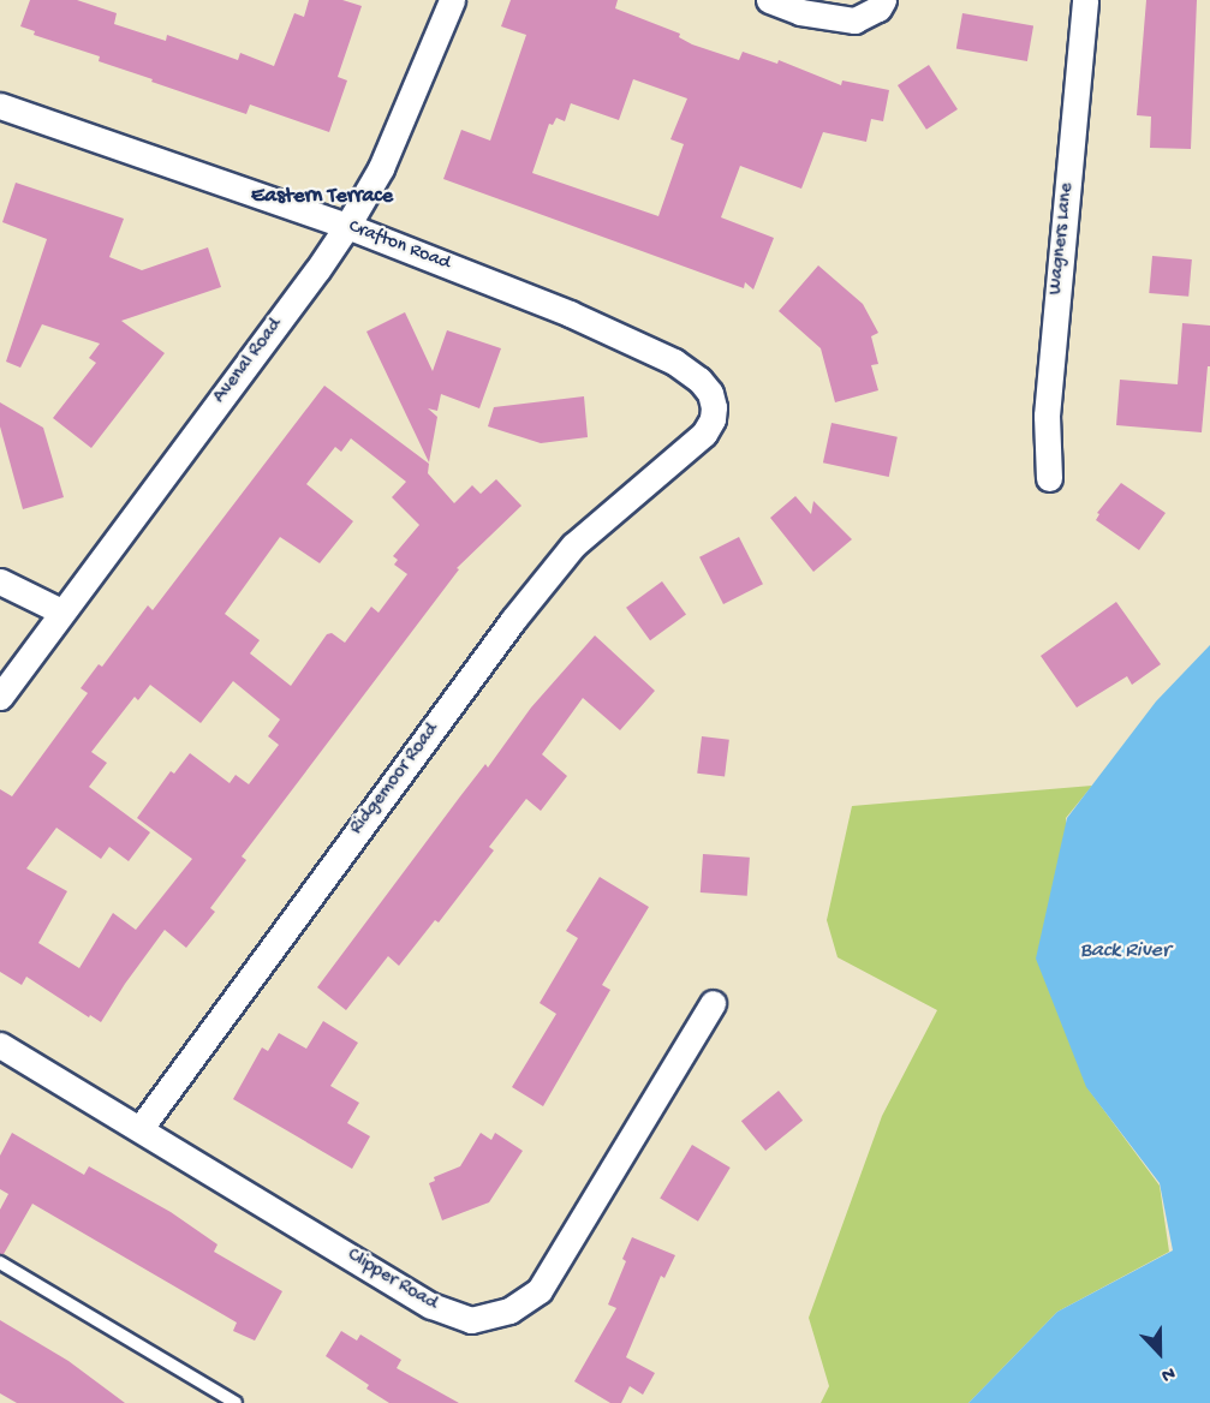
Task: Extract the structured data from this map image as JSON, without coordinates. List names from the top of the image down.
{
  "streets": {
    "street": [
      "Wagners Lane",
      "Crafton Road",
      "Avenal Road",
      "Ridgemoor Road",
      "Clipper Road"
    ]
  },
  "crossings": [
    ["Crafton Road", "Avenal Road"],
    ["Crafton Road", "Ridgemoor Road"],
    ["Ridgemoor Road", "Clipper Road"]
  ],
  "districts": ["Eastern Terrace"],
  "water": ["Back River"],
  "north": "bottom"
}
